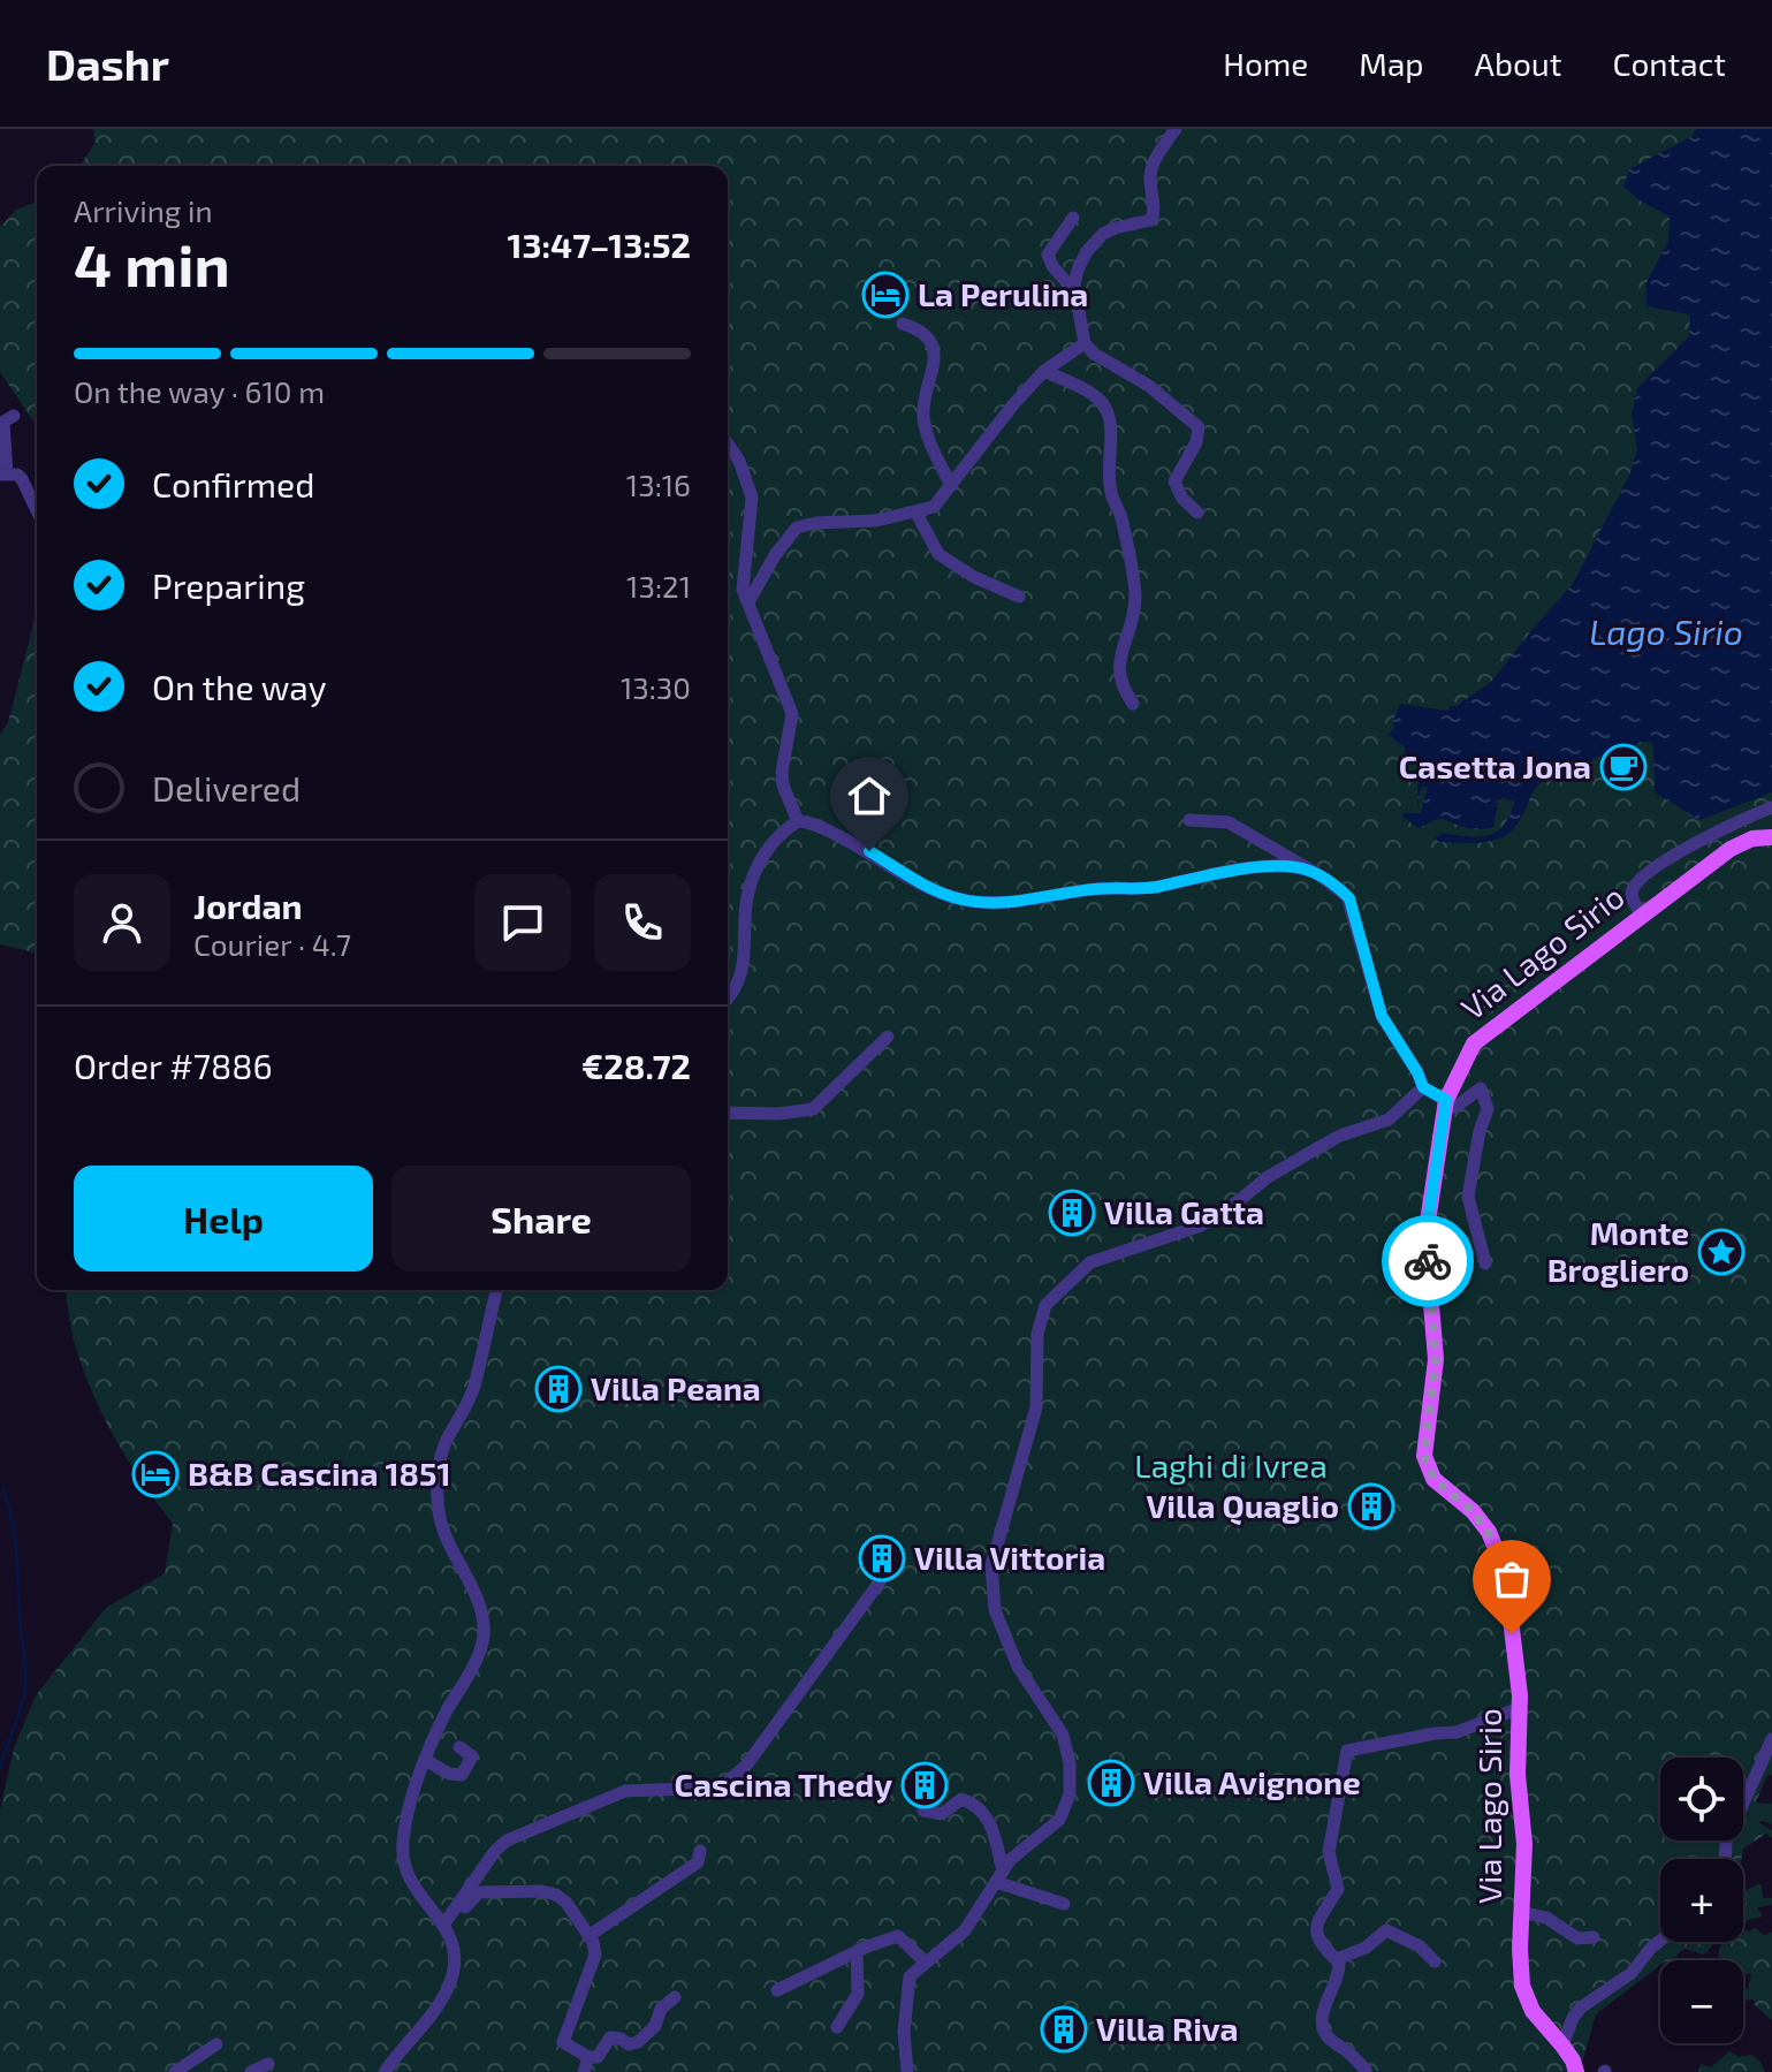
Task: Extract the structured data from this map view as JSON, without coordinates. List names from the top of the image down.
{
  "streets": {
    "main road": ["Via Lago Sirio"]
  },
  "water": ["Lago Sirio"],
  "parks": ["Laghi di Ivrea"],
  "places": {
    "hotel": ["La Perulina", "B&B Cascina 1851"],
    "cafe": ["Casetta Jona"],
    "building": [
      "Villa Gatta",
      "Villa Peana",
      "Villa Quaglio",
      "Villa Vittoria",
      "Villa Avignone",
      "Cascina Thedy",
      "Villa Riva"
    ],
    "place": ["Monte Brogliero"]
  },
  "page": {
    "header": "Dashr",
    "nav": [
      "Home",
      "Map",
      "About",
      "Contact"
    ],
    "heading": ["4 min", "Arriving in", "13:47–13:52"],
    "panel": [
      "Jordan",
      "Courier · 4.7",
      "Order #7886",
      "€28.72"
    ],
    "bar": "On the way · 610 m",
    "list": [
      ["Confirmed", "13:16"],
      ["Preparing", "13:21"],
      ["On the way", "13:30"],
      "Delivered"
    ],
    "buttons": ["Help", "Share"],
    "map_buttons": ["+", "−"]
  }
}
